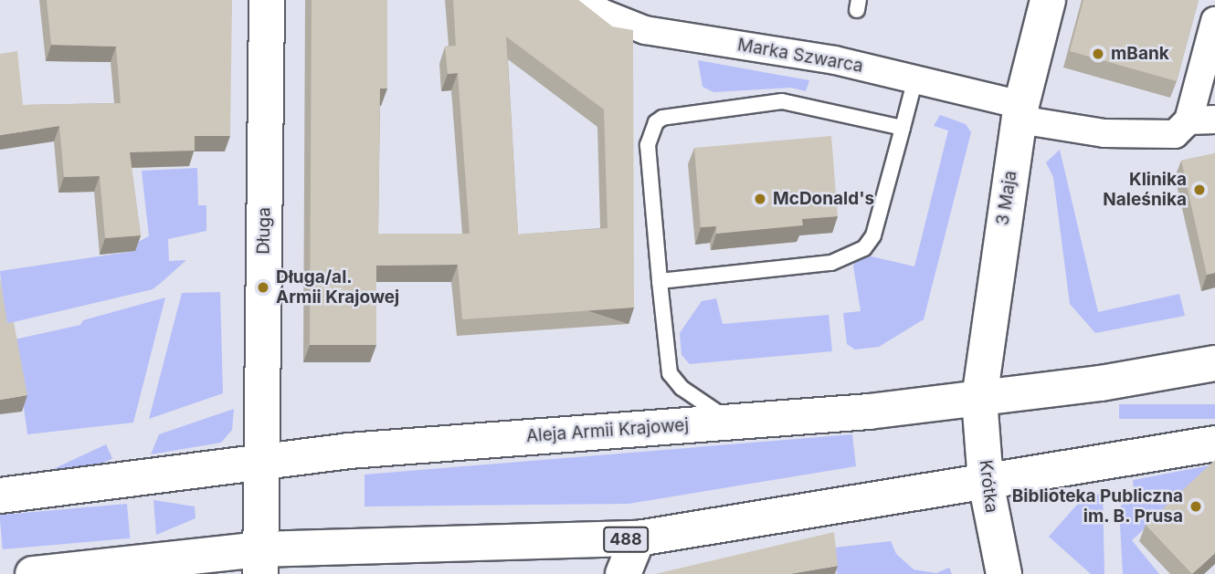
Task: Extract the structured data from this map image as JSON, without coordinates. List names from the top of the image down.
{
  "streets": {
    "main road": [
      "3 Maja",
      "Długa",
      "Aleja Armii Krajowej",
      "Krótka",
      "488"
    ],
    "street": ["Marka Szwarca"]
  },
  "crossings": [
    ["Marka Szwarca", "3 Maja"],
    ["3 Maja", "Aleja Armii Krajowej"],
    ["3 Maja", "Krótka"],
    ["Długa", "Aleja Armii Krajowej"],
    ["Długa", "488"],
    ["Aleja Armii Krajowej", "Krótka"],
    ["Krótka", "488"]
  ],
  "places": [
    "mBank",
    "Klinika Naleśnika",
    "McDonald's",
    "Długa/al. Armii Krajowej",
    "Biblioteka Publiczna im. B. Prusa"
  ]
}
